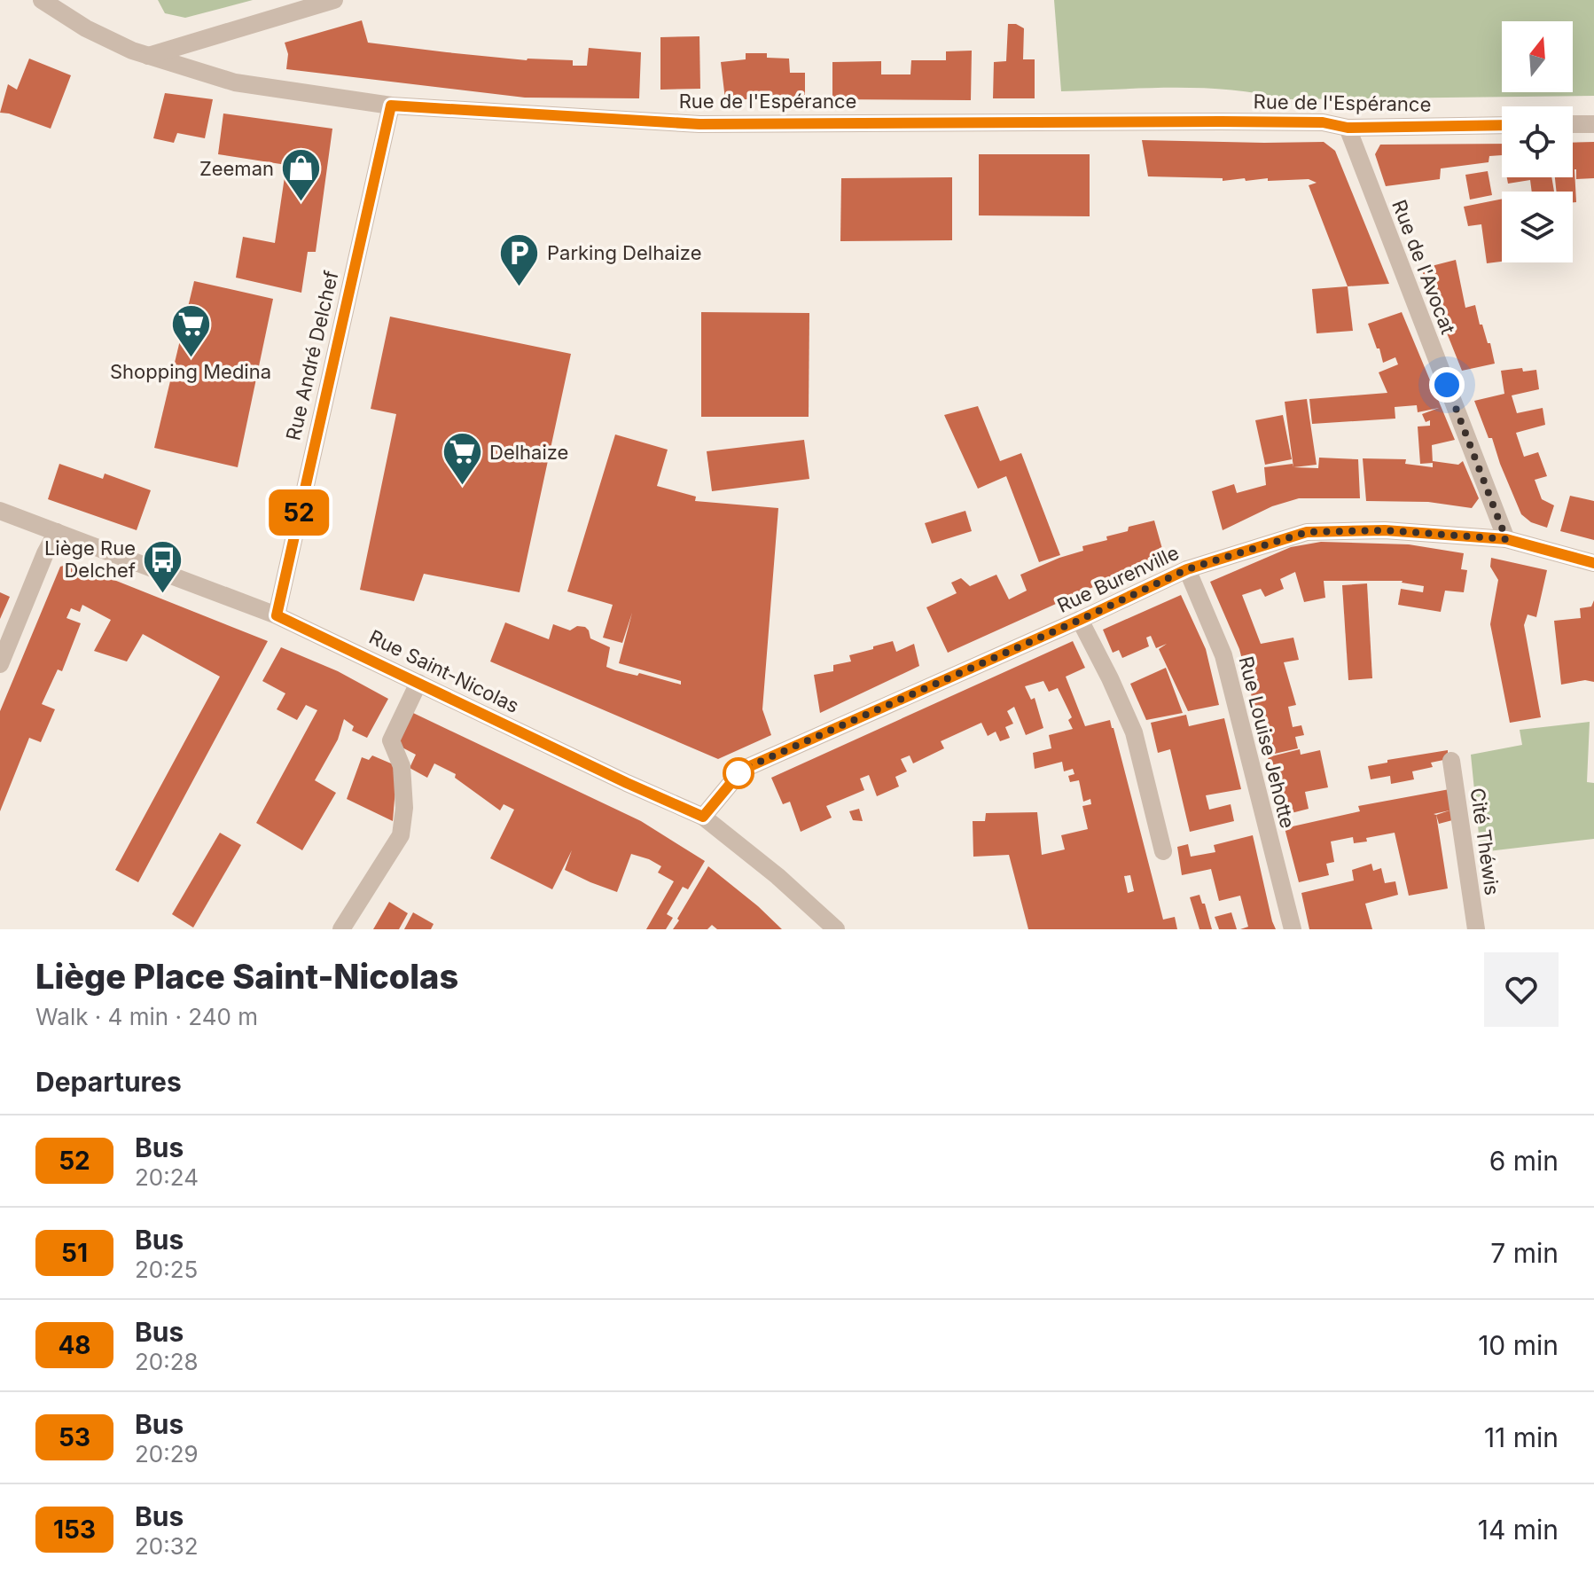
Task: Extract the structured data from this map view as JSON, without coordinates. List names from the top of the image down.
{
  "streets": {
    "street": [
      "Rue de l'Espérance",
      "Rue de l'Avocat",
      "Rue André Delchef",
      "Rue Burenville",
      "Rue Saint-Nicolas",
      "Rue Louise Jehotte",
      "Cité Théwis"
    ]
  },
  "crossings": [
    ["Rue de l'Espérance", "Rue de l'Avocat"],
    ["Rue de l'Espérance", "Rue André Delchef"],
    ["Rue de l'Avocat", "Rue Burenville"],
    ["Rue André Delchef", "Rue Saint-Nicolas"],
    ["Rue Burenville", "Rue Saint-Nicolas"],
    ["Rue Burenville", "Rue Louise Jehotte"]
  ],
  "places": {
    "shop": ["Zeeman"],
    "parking": ["Parking Delhaize"],
    "supermarket": ["Shopping Medina", "Delhaize"],
    "bus stop": ["Liège Rue Delchef"]
  },
  "lines": ["bus line 52"],
  "north": "top",
  "page": {
    "on_map": "52",
    "heading": [
      ["Liège Place Saint-Nicolas", "Walk · 4 min · 240 m"],
      "Departures"
    ],
    "list": [
      {
        "mark": "52",
        "name": "Bus",
        "note": "20:24",
        "value": "6 min"
      },
      {
        "mark": "51",
        "name": "Bus",
        "note": "20:25",
        "value": "7 min"
      },
      {
        "mark": "48",
        "name": "Bus",
        "note": "20:28",
        "value": "10 min"
      },
      {
        "mark": "53",
        "name": "Bus",
        "note": "20:29",
        "value": "11 min"
      },
      {
        "mark": "153",
        "name": "Bus",
        "note": "20:32",
        "value": "14 min"
      }
    ]
  }
}
